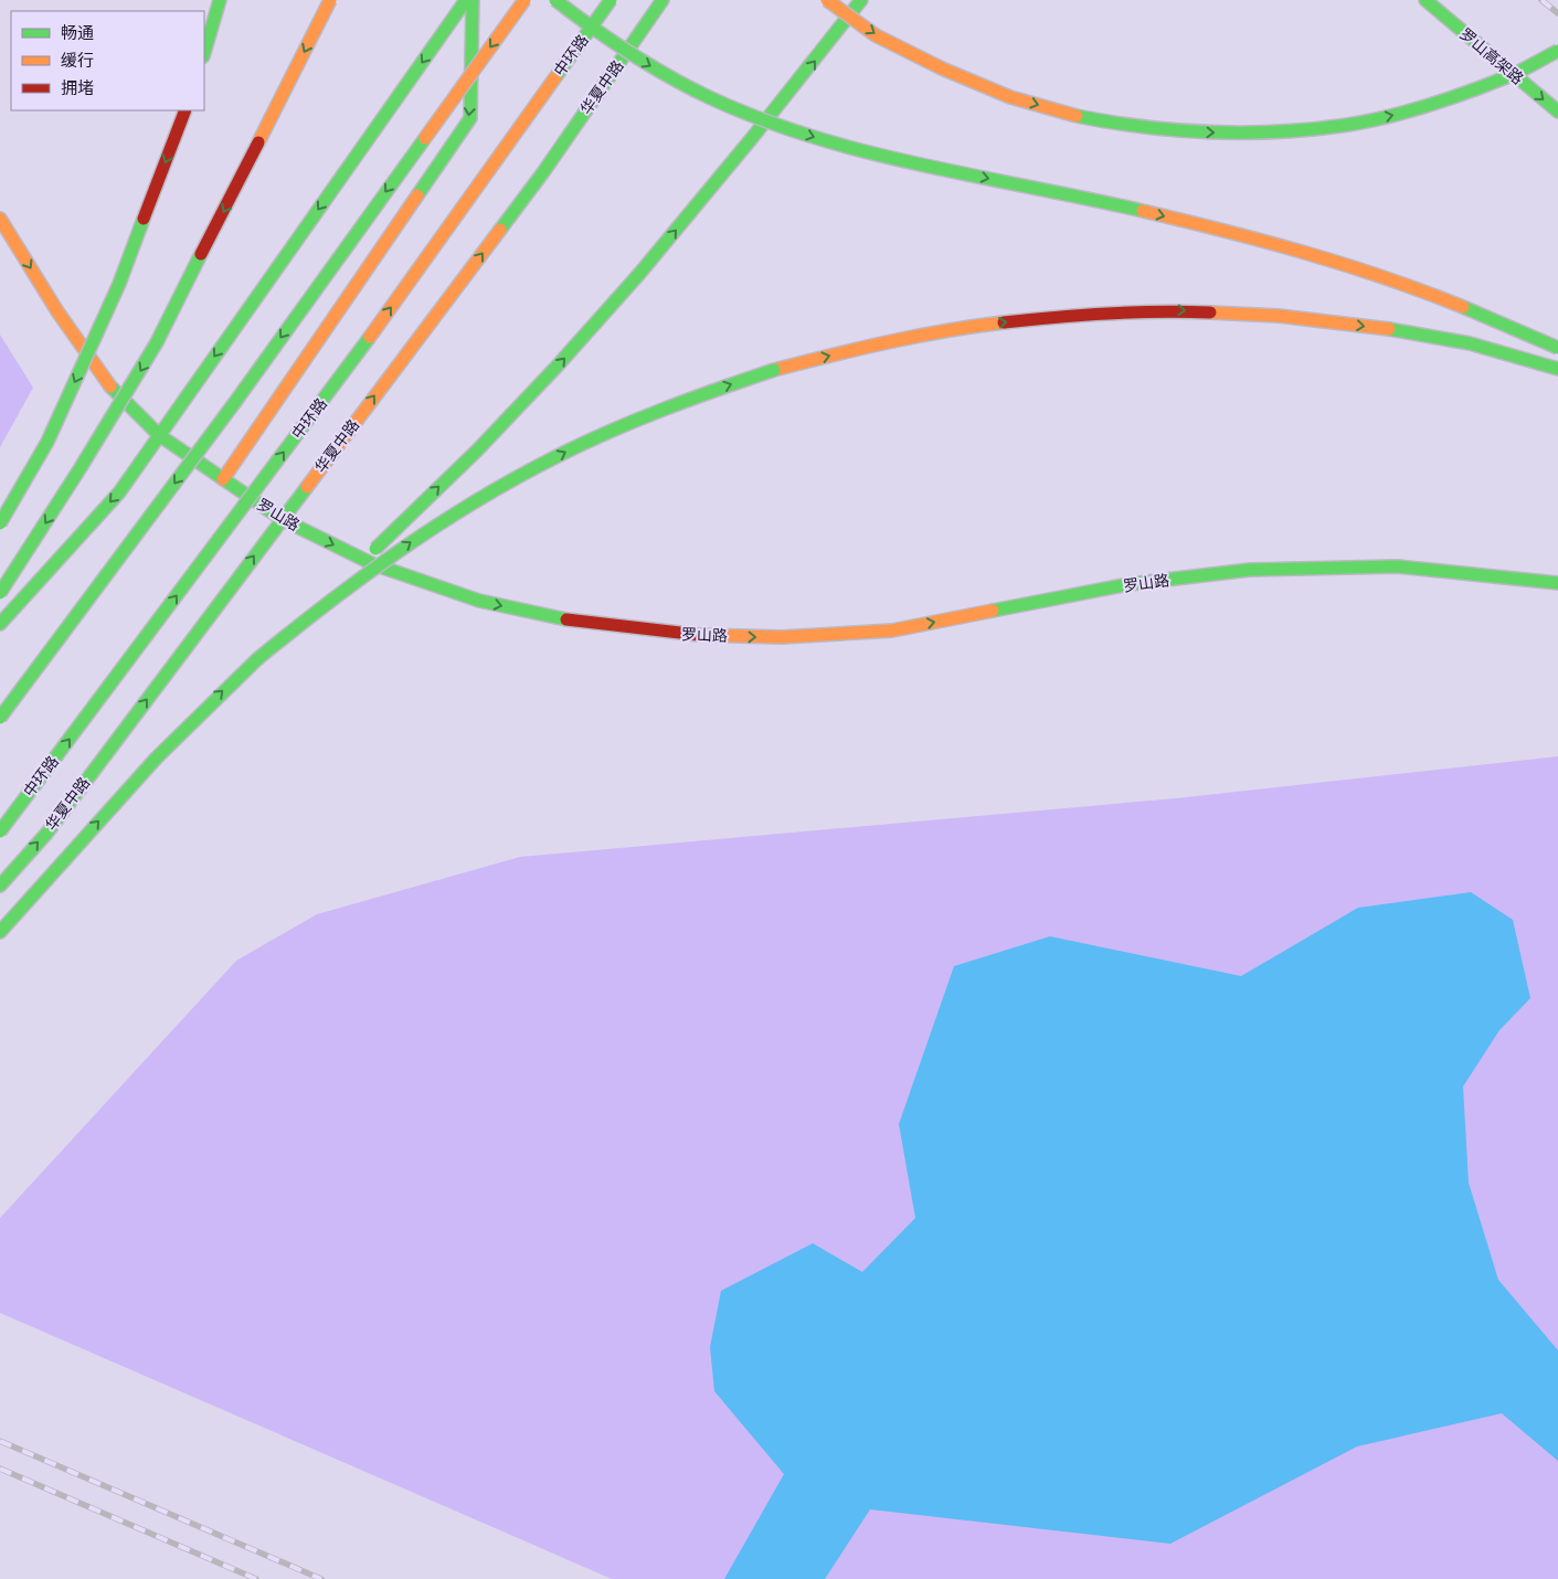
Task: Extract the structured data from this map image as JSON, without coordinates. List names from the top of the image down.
{
  "streets": {
    "main road": [
      "中环路",
      "罗山高架路",
      "华夏中路",
      "罗山路"
    ]
  },
  "crossings": [
    ["华夏中路", "罗山路"]
  ],
  "one_way": ["罗山高架路", "罗山路"],
  "legend": ["畅通", "缓行", "拥堵"]
}
